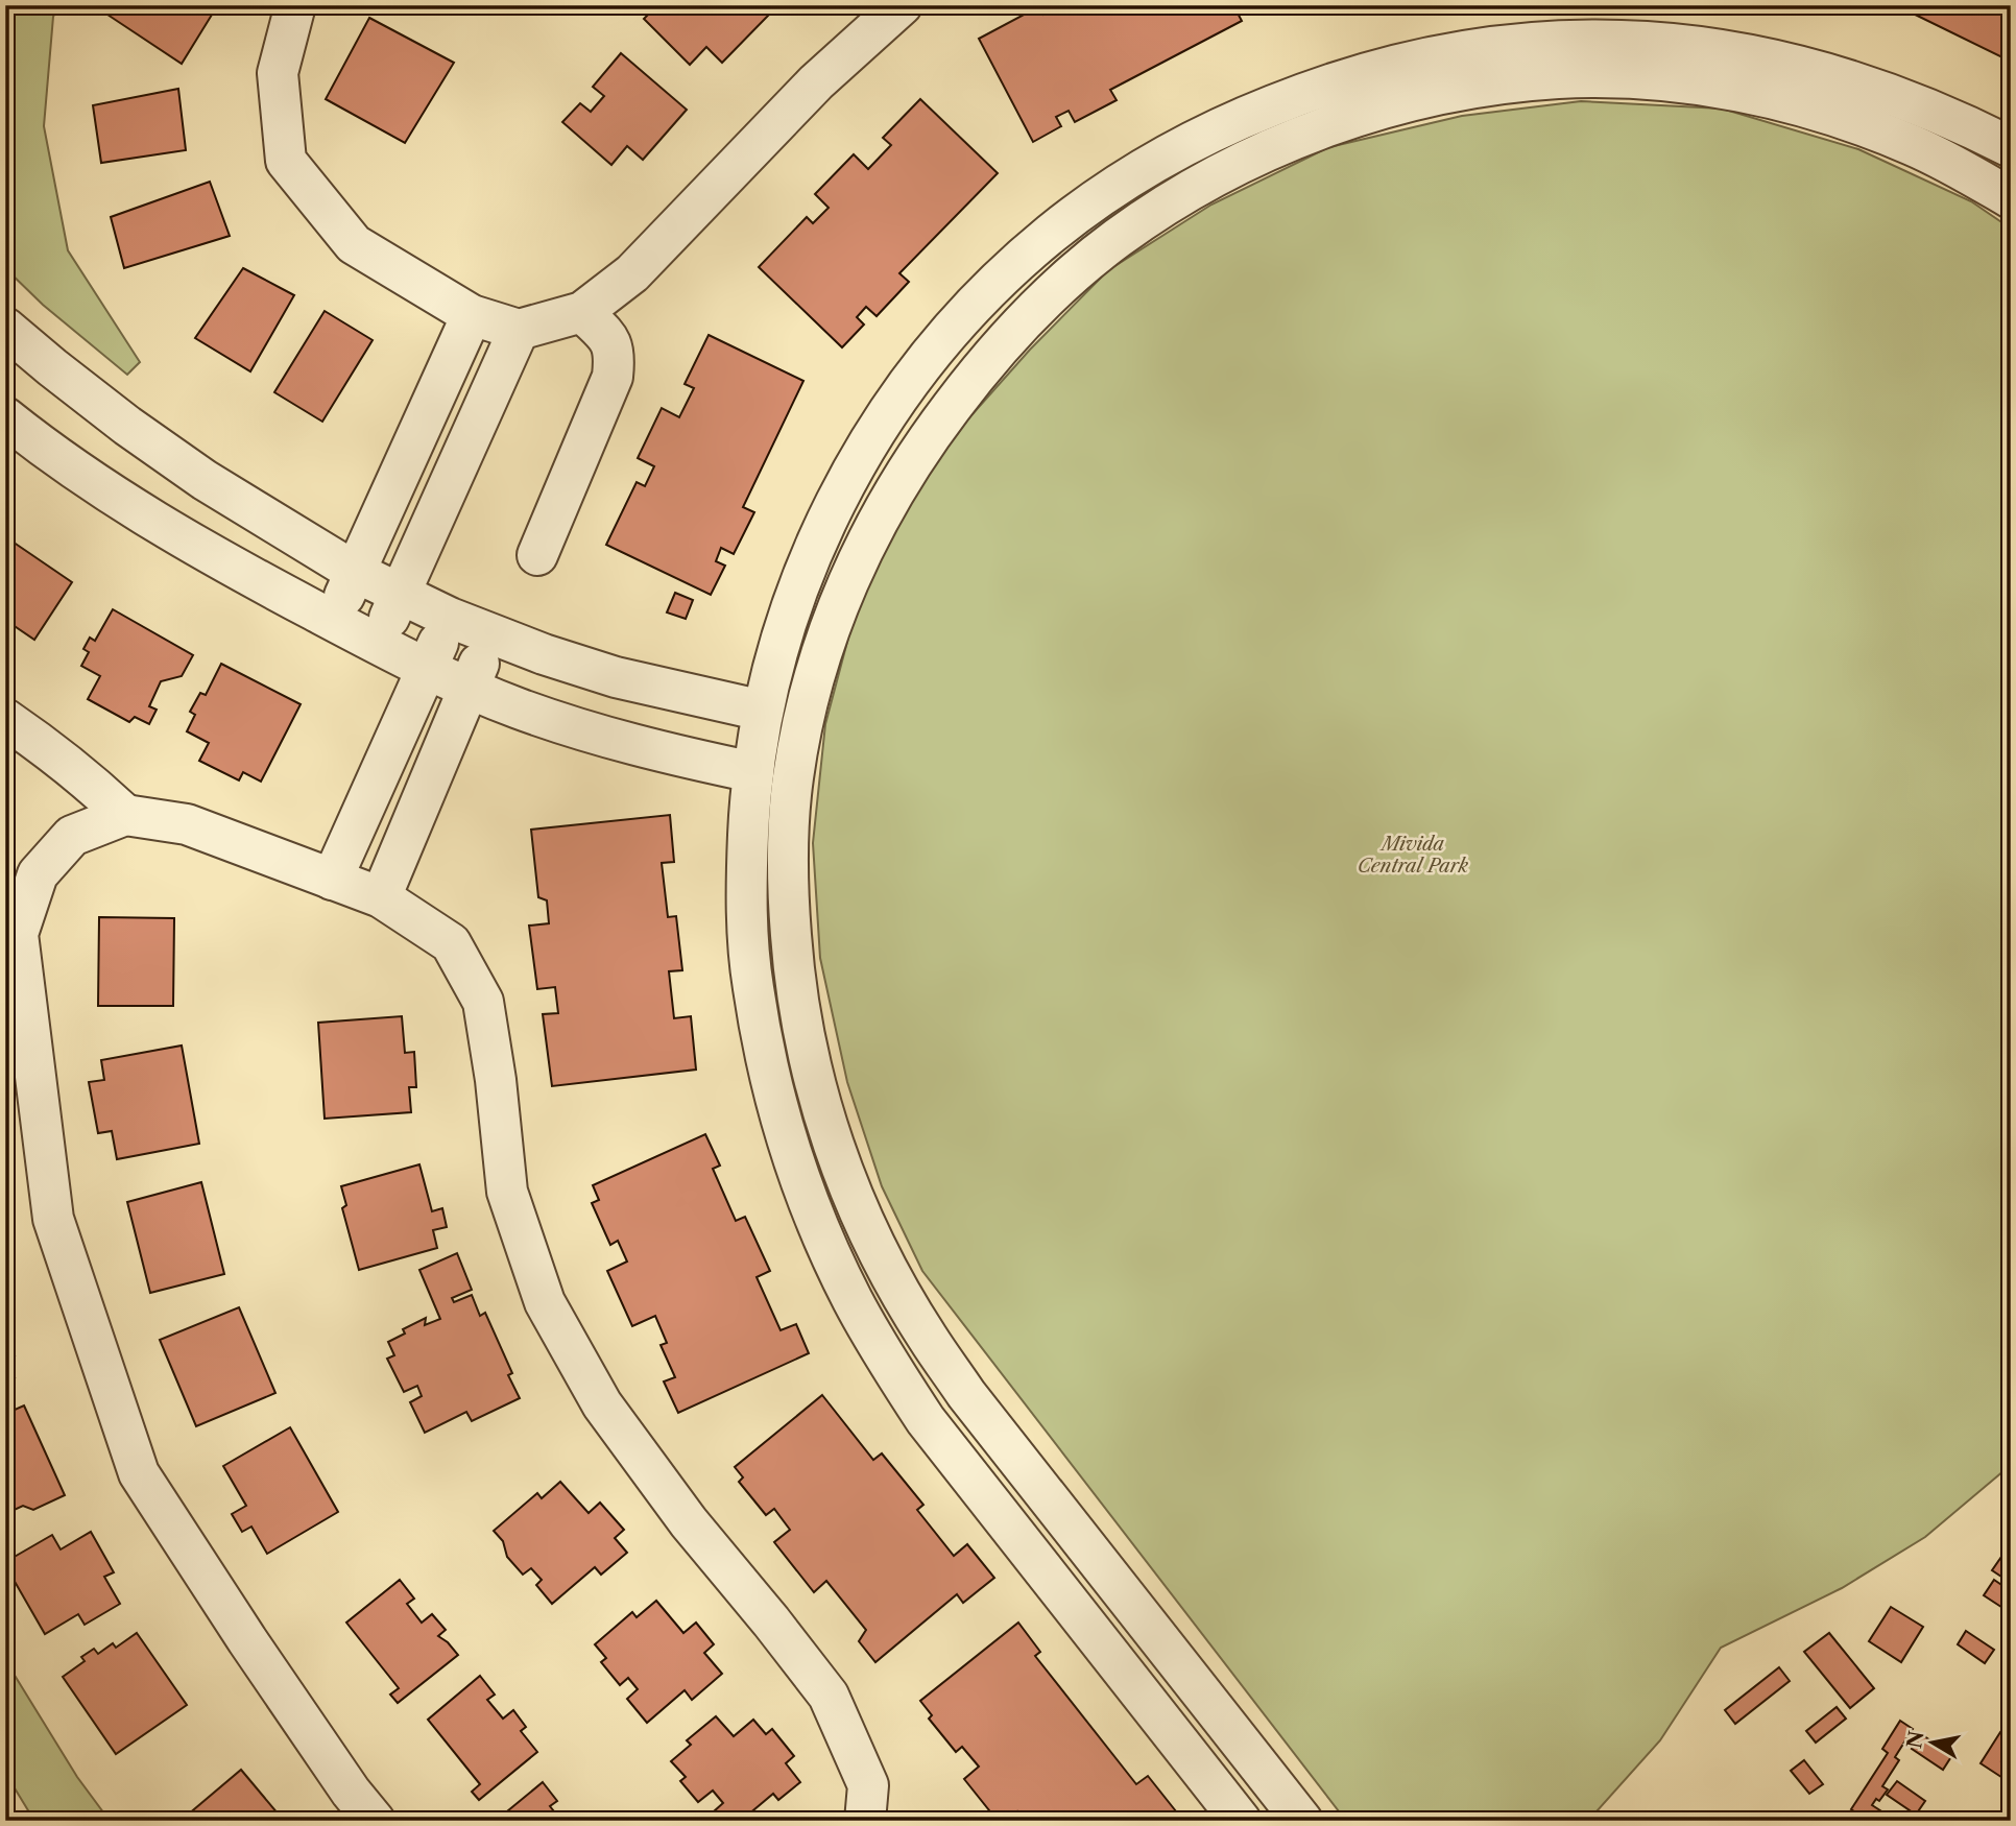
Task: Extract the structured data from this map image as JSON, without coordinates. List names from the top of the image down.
{
  "parks": ["Mivida Central Park"],
  "north": "left"
}
